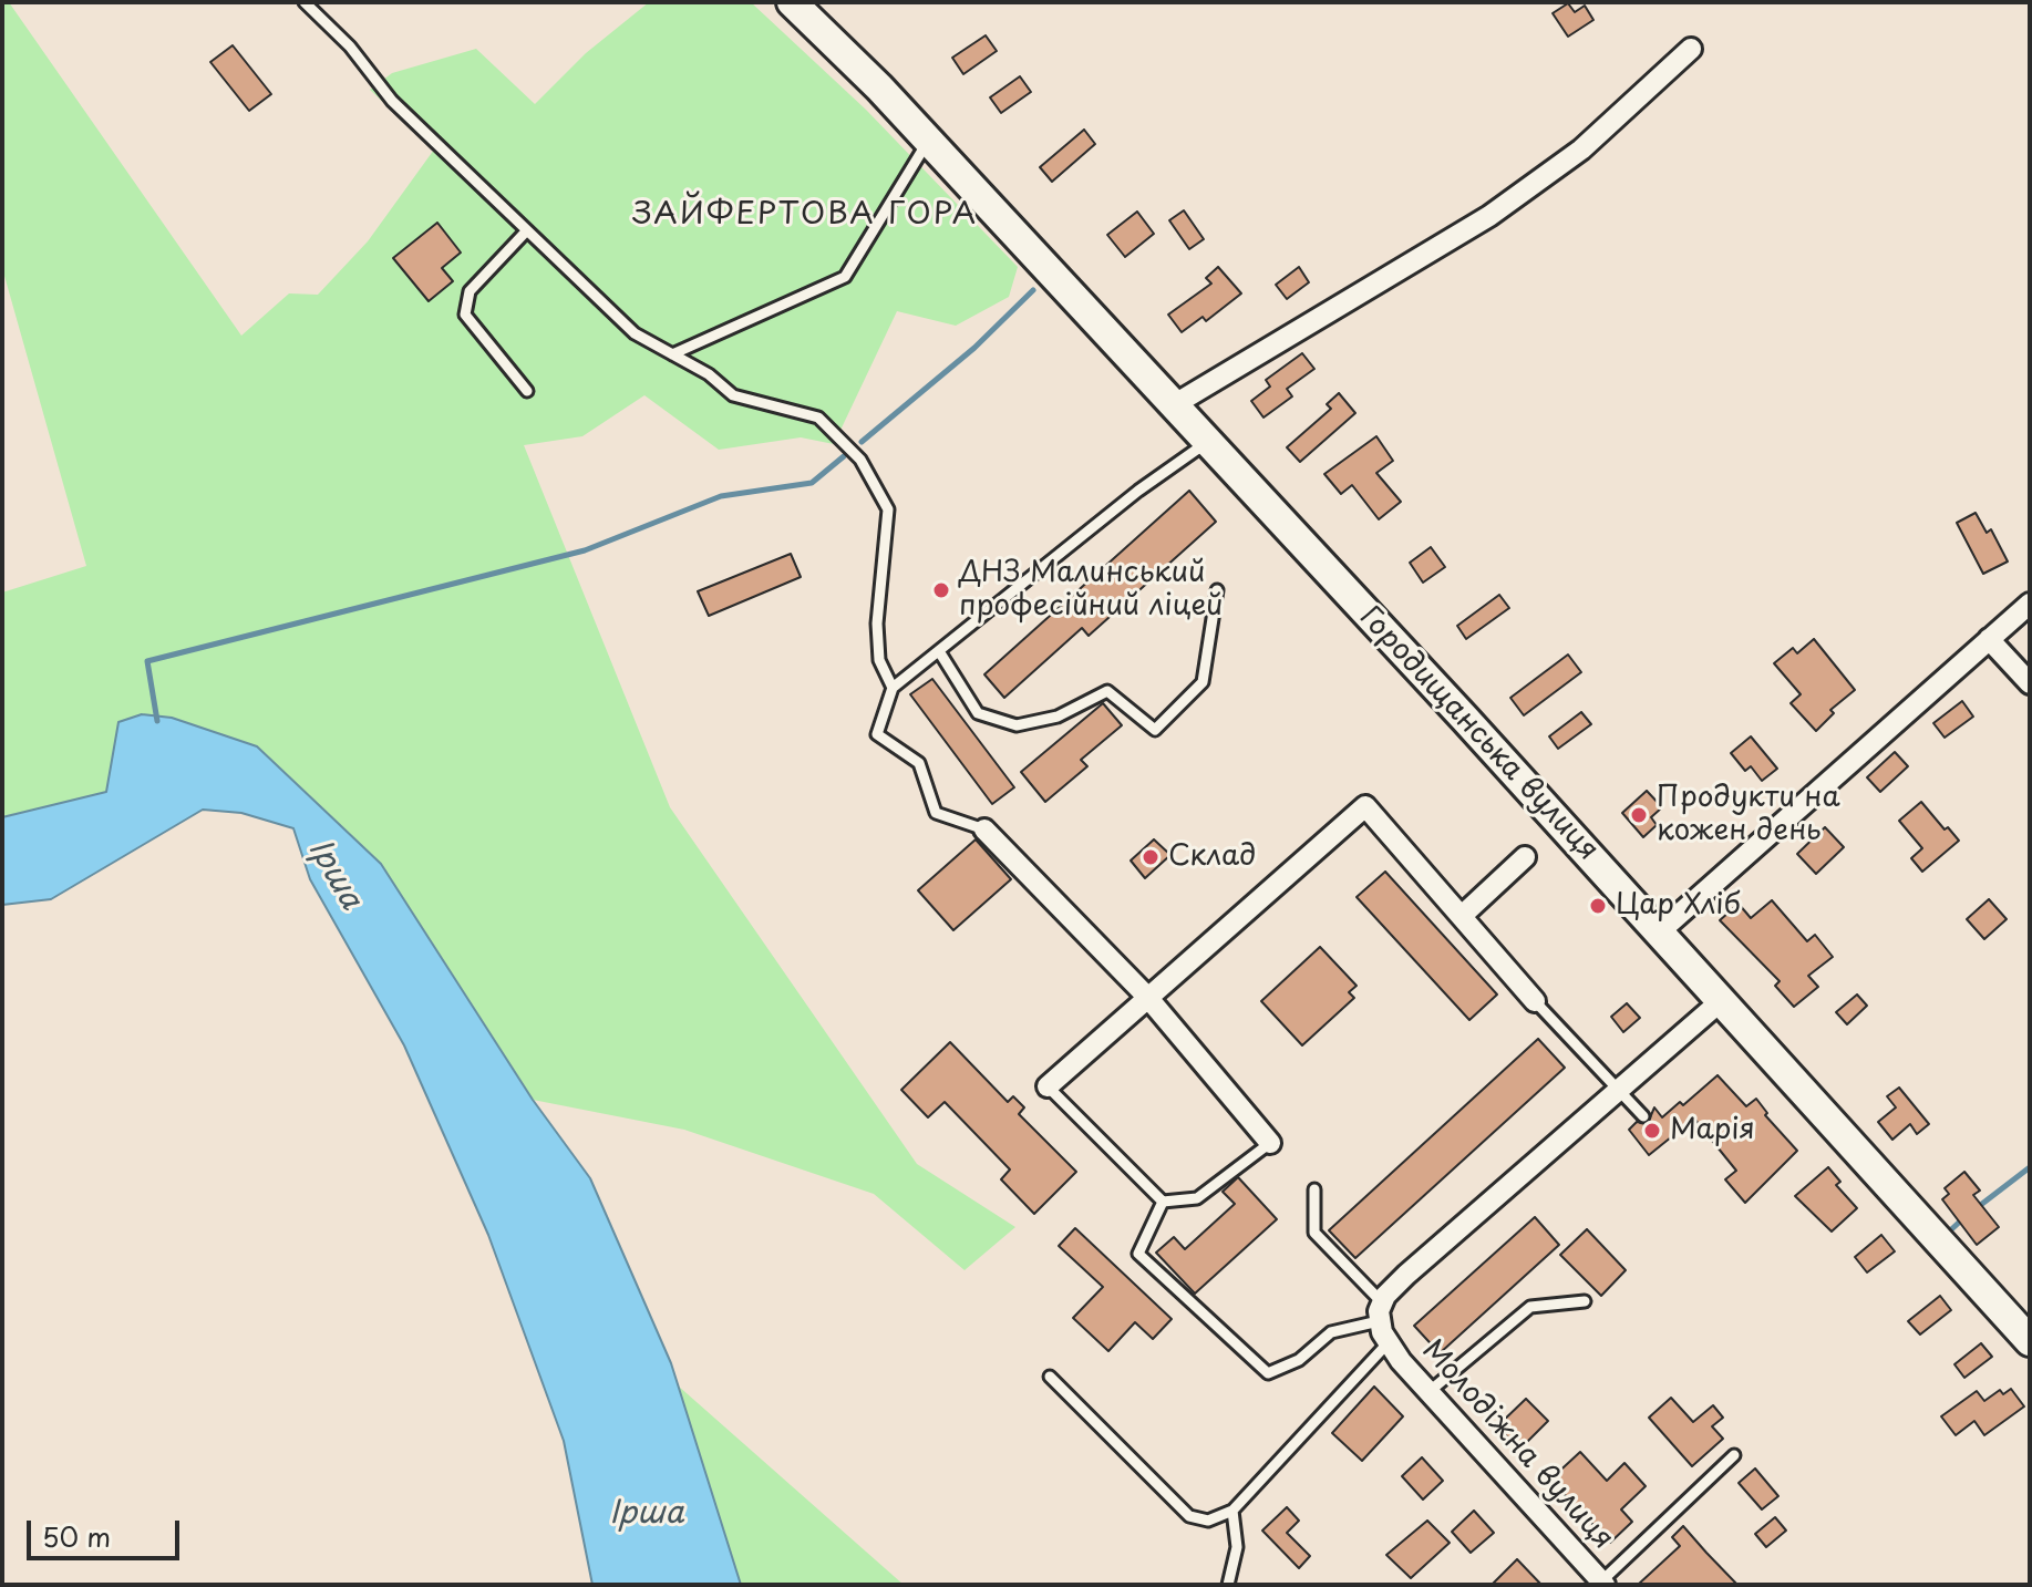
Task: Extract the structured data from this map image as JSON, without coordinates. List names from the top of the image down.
{
  "streets": {
    "street": ["Городищанська вулиця", "Молодіжна вулиця"]
  },
  "districts": ["ЗАЙФЕРТОВА ГОРА"],
  "water": ["Ірша"],
  "places": [
    "ДНЗ Малинський професійний ліцей",
    "Продукти на кожен день",
    "Склад",
    "Цар Хліб",
    "Марія"
  ],
  "scale_bar": "50 m"
}
